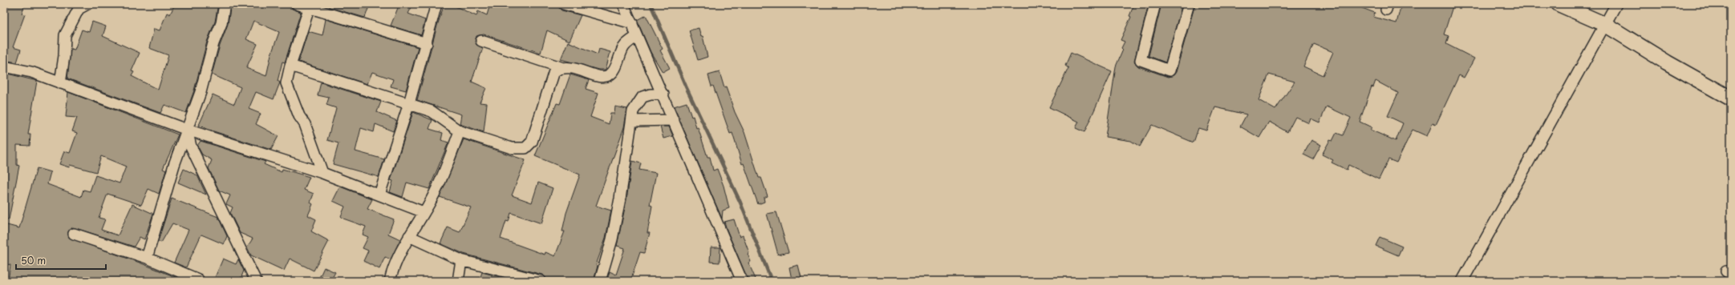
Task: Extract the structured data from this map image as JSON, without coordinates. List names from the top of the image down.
{
  "scale_bar": "50 m"
}
